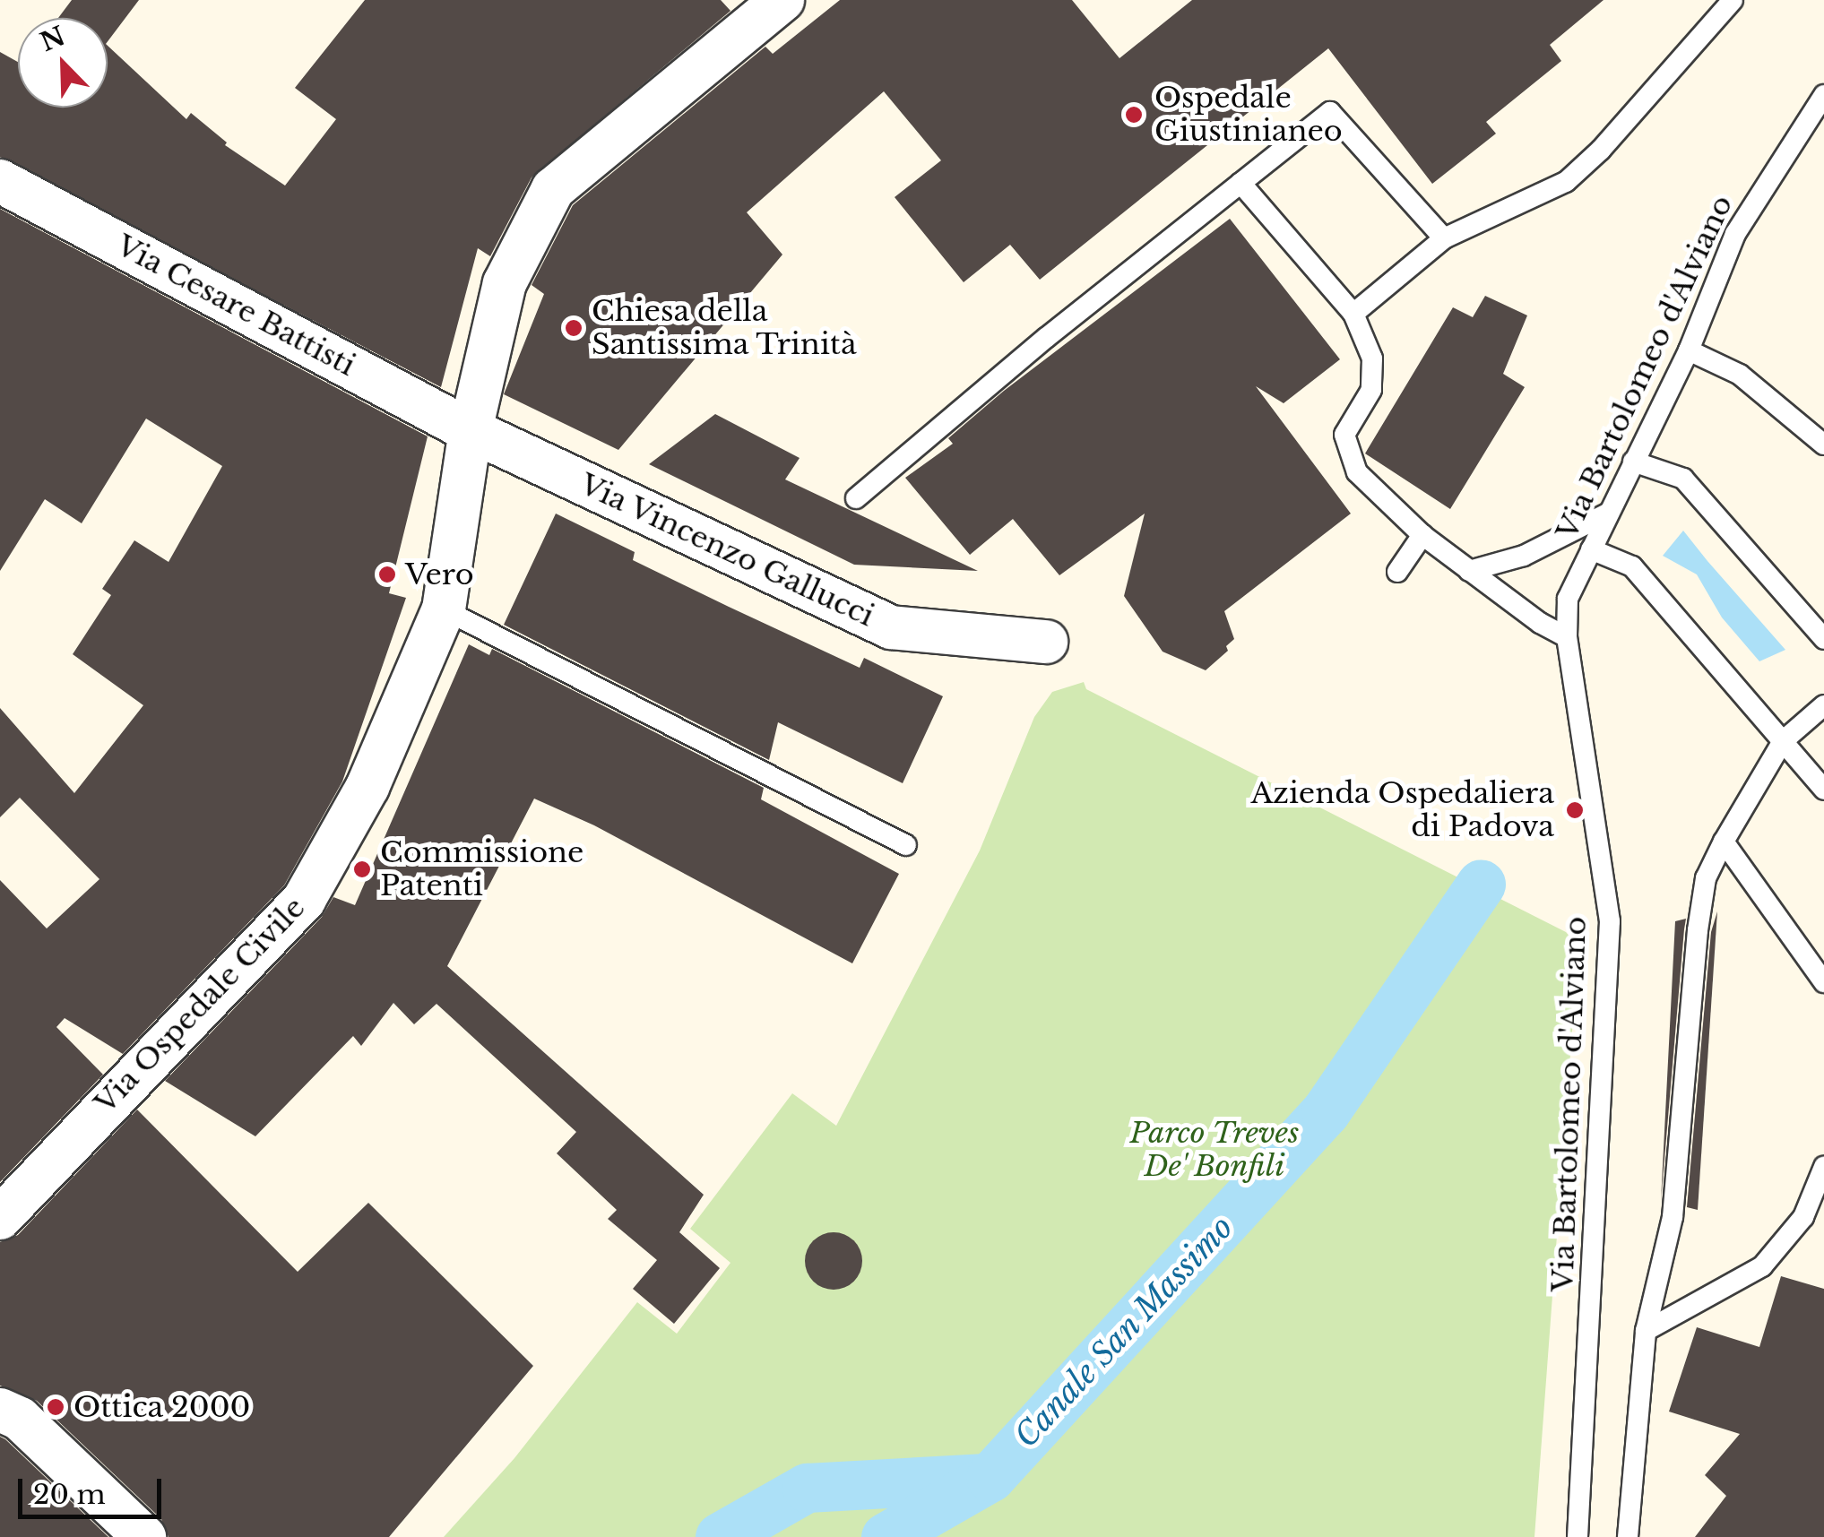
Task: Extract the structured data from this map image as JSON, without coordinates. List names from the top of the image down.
{
  "streets": {
    "street": ["Via Cesare Battisti", "Via Vincenzo Gallucci", "Via Ospedale Civile"],
    "lane": ["Via Bartolomeo d'Alviano"]
  },
  "crossings": [
    ["Via Cesare Battisti", "Via Vincenzo Gallucci"],
    ["Via Cesare Battisti", "Via Ospedale Civile"],
    ["Via Vincenzo Gallucci", "Via Ospedale Civile"]
  ],
  "water": ["Canale San Massimo"],
  "parks": ["Parco Treves De' Bonfili"],
  "places": [
    "Ospedale Giustinianeo",
    "Chiesa della Santissima Trinità",
    "Vero",
    "Azienda Ospedaliera di Padova",
    "Commissione Patenti",
    "Ottica 2000"
  ],
  "scale_bar": "20 m",
  "north": "top left"
}
